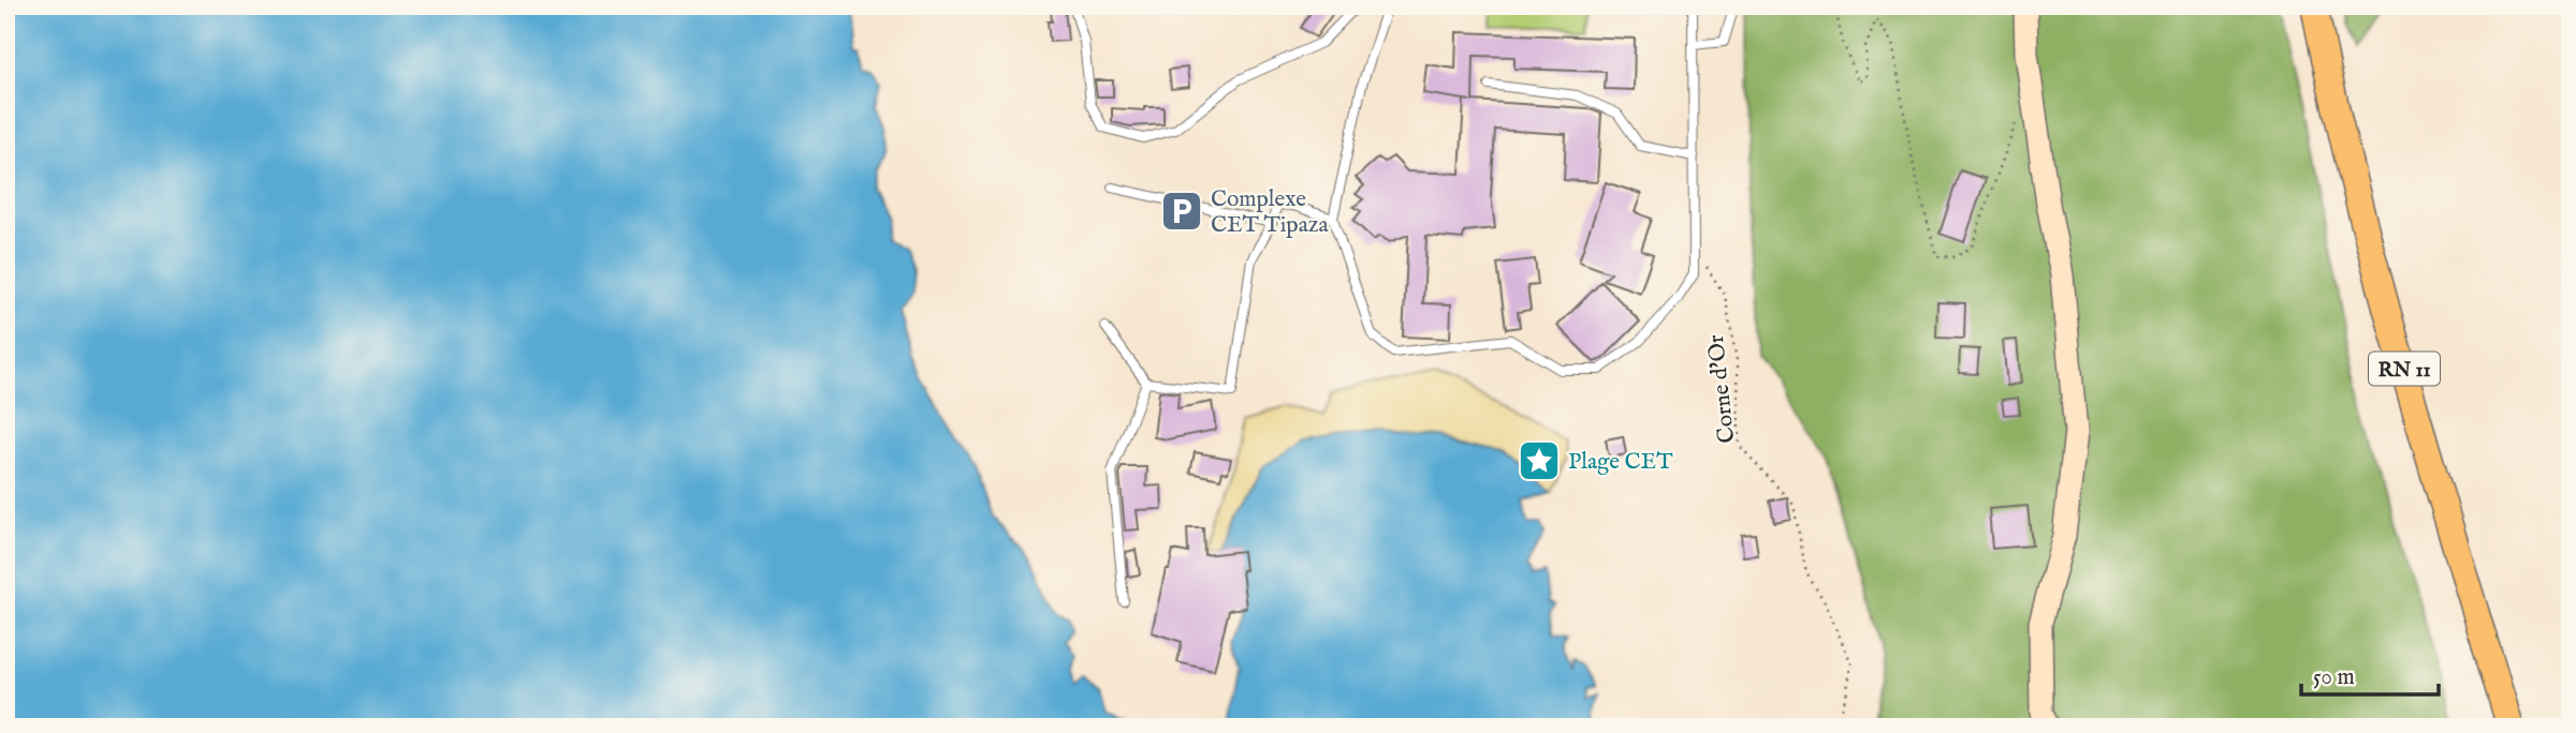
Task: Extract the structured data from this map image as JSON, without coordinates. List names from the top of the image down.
{
  "streets": {
    "main road": ["RN 11"],
    "path": ["Corne d'Or"]
  },
  "places": {
    "parking": ["Complexe CET Tipaza"],
    "place": ["Plage CET"]
  },
  "scale_bar": "50 m"
}
